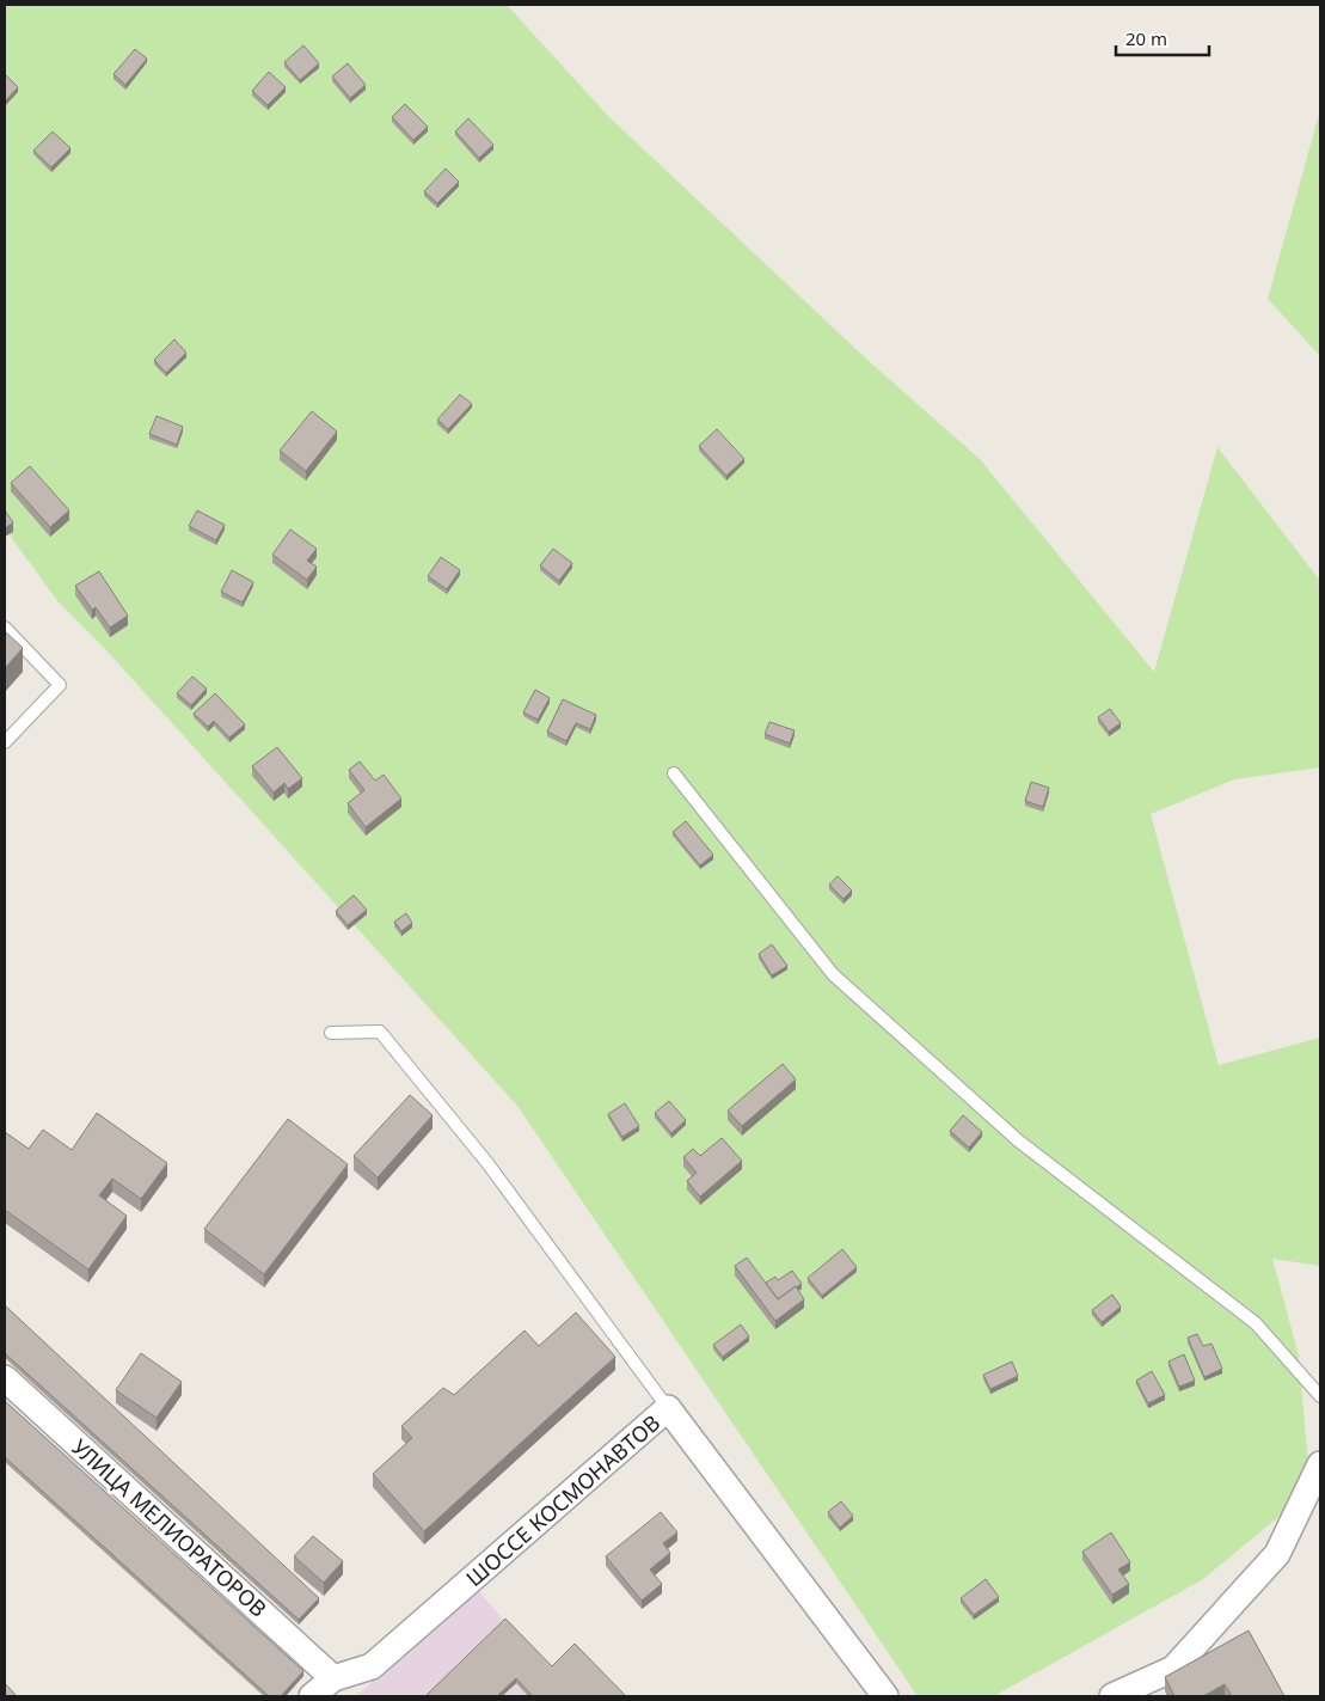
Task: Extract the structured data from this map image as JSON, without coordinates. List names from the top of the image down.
{
  "streets": {
    "street": ["ШОССЕ КОСМОНАВТОВ", "УЛИЦА МЕЛИОРАТОРОВ"]
  },
  "crossings": [
    ["ШОССЕ КОСМОНАВТОВ", "УЛИЦА МЕЛИОРАТОРОВ"]
  ],
  "scale_bar": "20 m"
}
